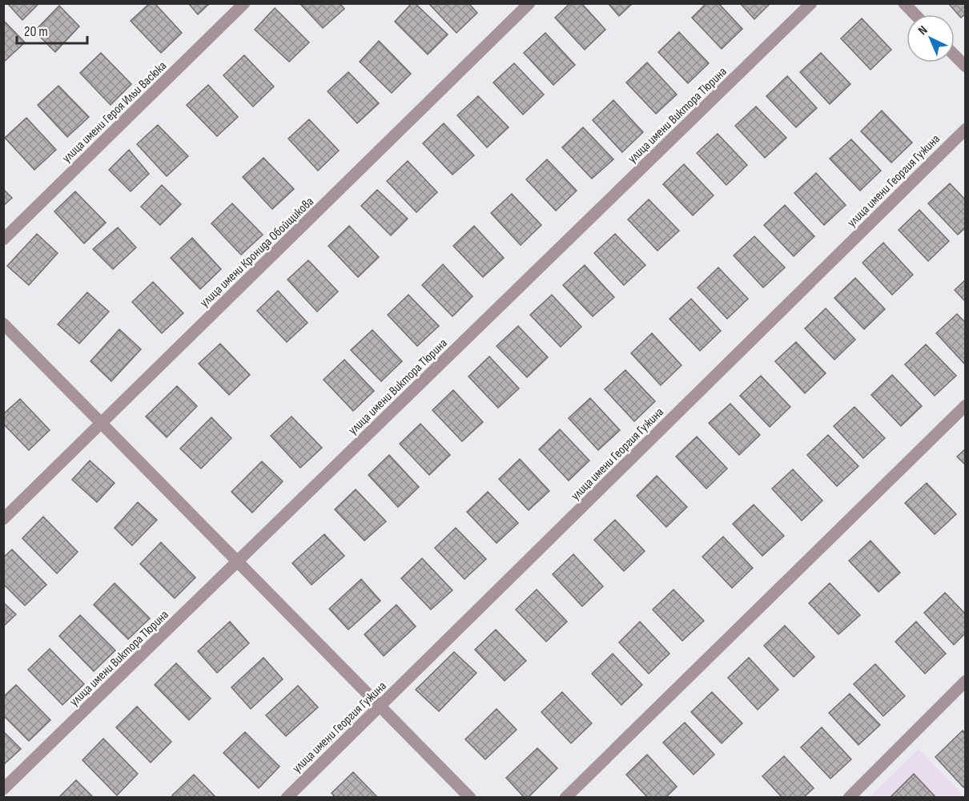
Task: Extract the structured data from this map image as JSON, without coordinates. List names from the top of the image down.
{
  "streets": {
    "street": [
      "улица имени Героя Ильи Васюка",
      "улица имени Виктора Тюрина",
      "улица имени Георгия Гужина",
      "улица имени Кронида Обойщикова"
    ]
  },
  "scale_bar": "20 m",
  "north": "top left"
}
